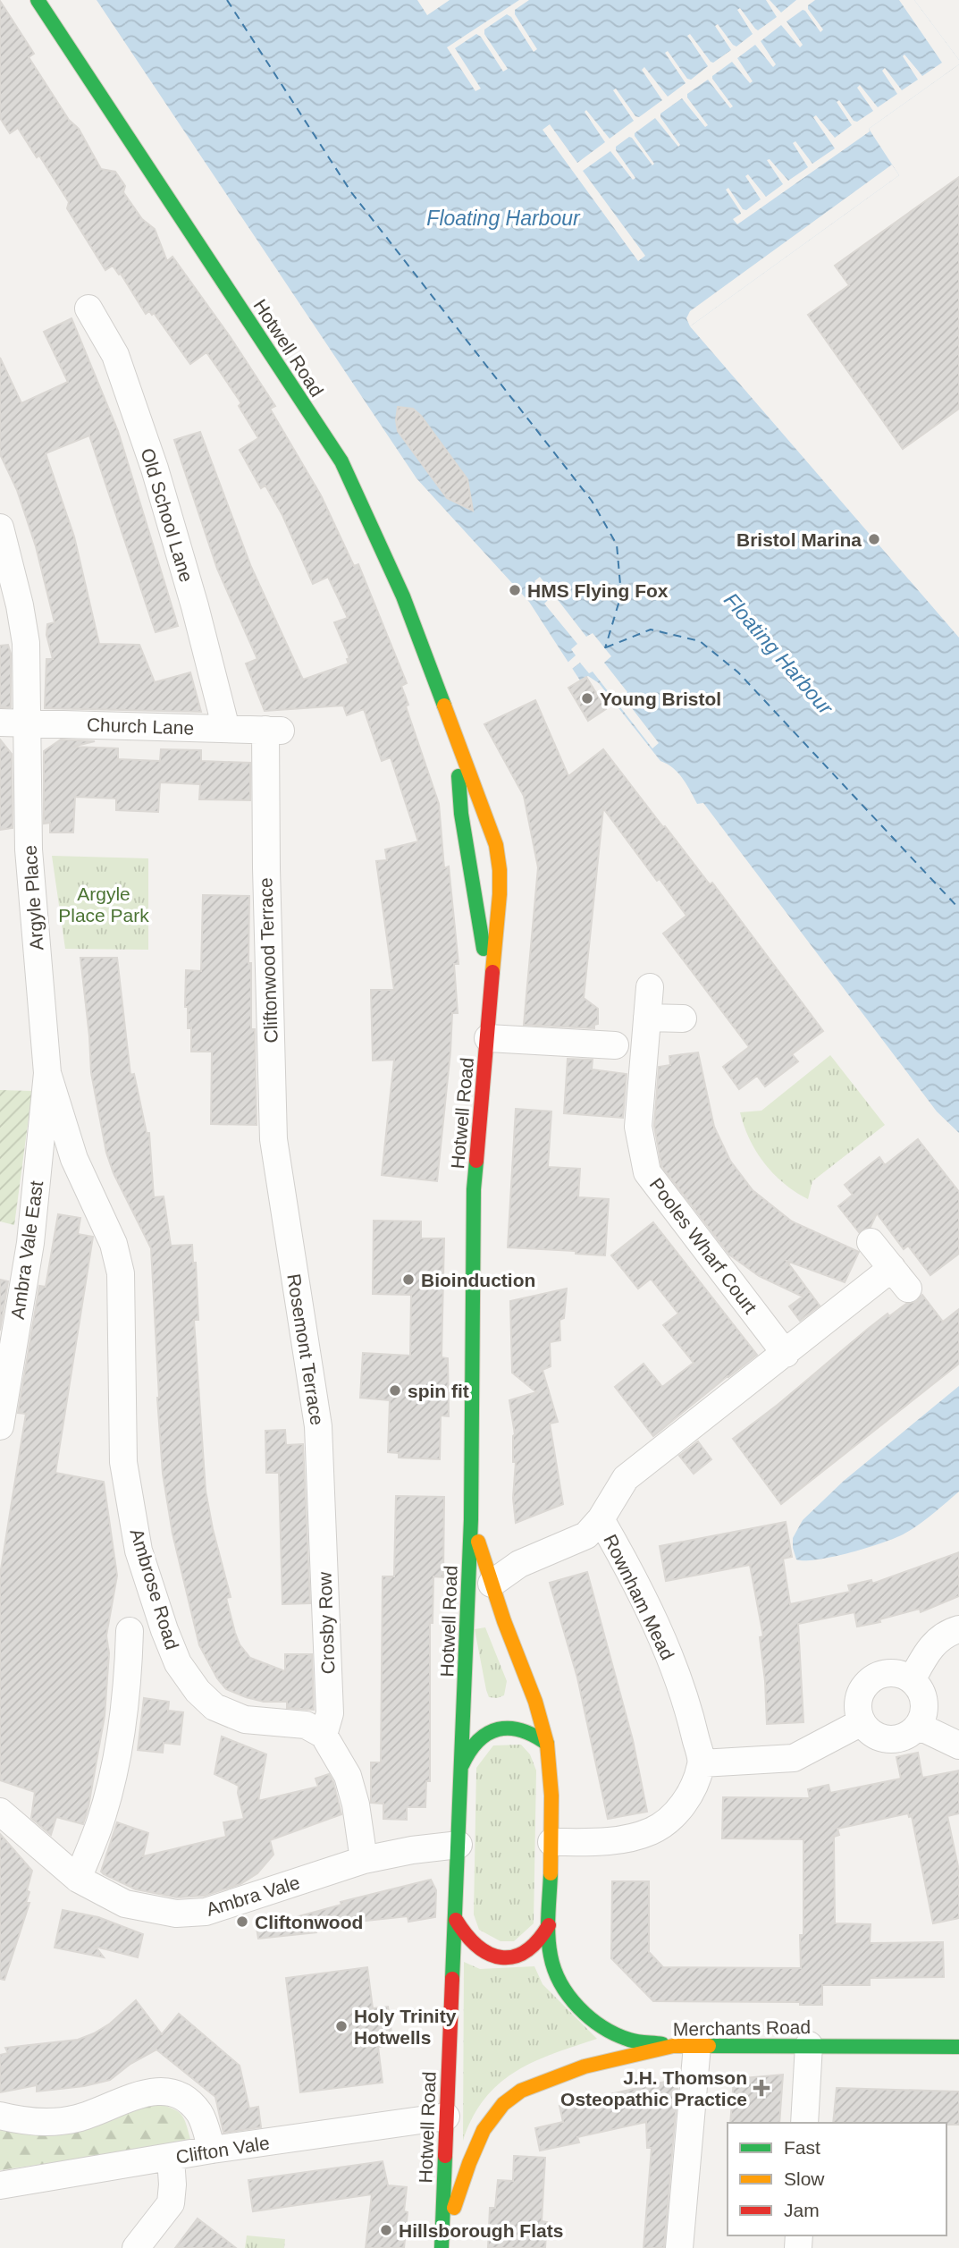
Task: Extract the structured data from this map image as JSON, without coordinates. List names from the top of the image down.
{
  "streets": {
    "main road": ["Hotwell Road", "Merchants Road"],
    "street": [
      "Old School Lane",
      "Church Lane",
      "Argyle Place",
      "Cliftonwood Terrace",
      "Pooles Wharf Court",
      "Ambra Vale East",
      "Rosemont Terrace",
      "Ambrose Road",
      "Rownham Mead",
      "Crosby Row",
      "Ambra Vale",
      "Clifton Vale"
    ]
  },
  "crossings": [
    ["Hotwell Road", "Ambra Vale"],
    ["Hotwell Road", "Merchants Road"],
    ["Hotwell Road", "Clifton Vale"],
    ["Old School Lane", "Church Lane"],
    ["Church Lane", "Argyle Place"],
    ["Church Lane", "Cliftonwood Terrace"],
    ["Argyle Place", "Ambra Vale East"],
    ["Argyle Place", "Ambrose Road"],
    ["Cliftonwood Terrace", "Rosemont Terrace"],
    ["Ambra Vale East", "Ambrose Road"],
    ["Rosemont Terrace", "Crosby Row"],
    ["Ambrose Road", "Crosby Row"]
  ],
  "water": ["Floating Harbour"],
  "parks": ["Argyle Place Park"],
  "places": {
    "other": [
      "Bristol Marina",
      "HMS Flying Fox",
      "Young Bristol",
      "Bioinduction",
      "spin fit",
      "Cliftonwood",
      "Holy Trinity Hotwells",
      "Hillsborough Flats"
    ],
    "health": ["J.H. Thomson Osteopathic Practice"]
  },
  "legend": ["Fast", "Slow", "Jam"]
}
